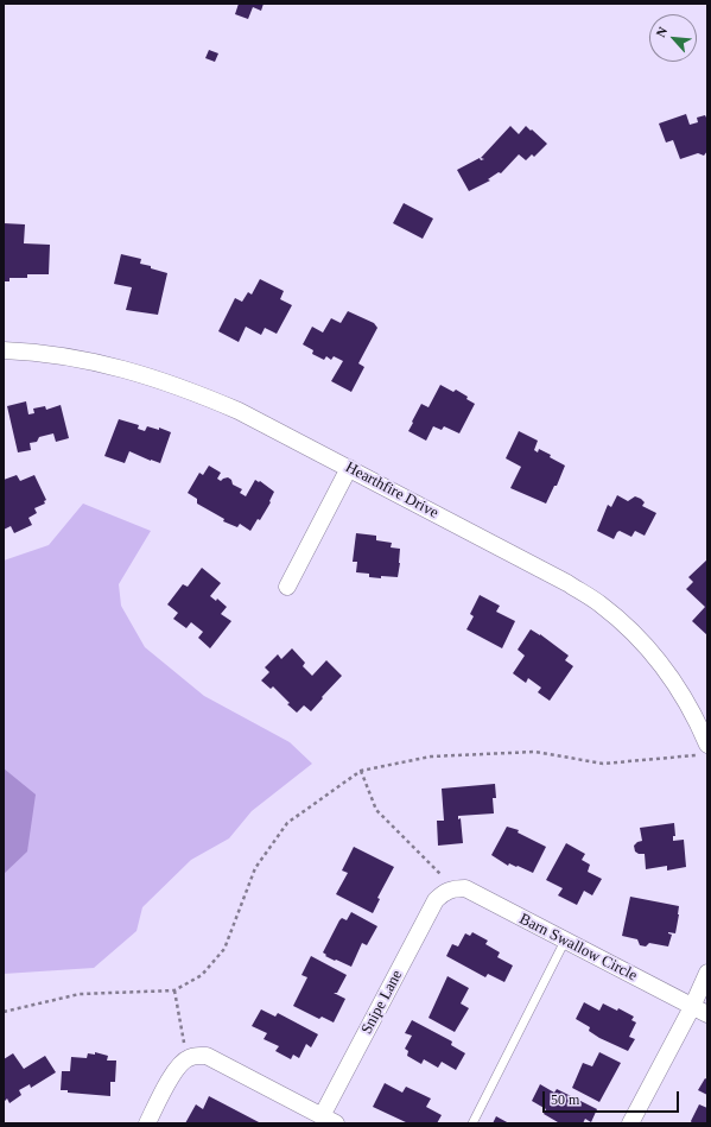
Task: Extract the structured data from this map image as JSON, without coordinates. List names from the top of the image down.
{
  "streets": {
    "street": ["Hearthfire Drive", "Barn Swallow Circle", "Snipe Lane"]
  },
  "crossings": [
    ["Barn Swallow Circle", "Snipe Lane"]
  ],
  "scale_bar": "50 m",
  "north": "top left"
}
